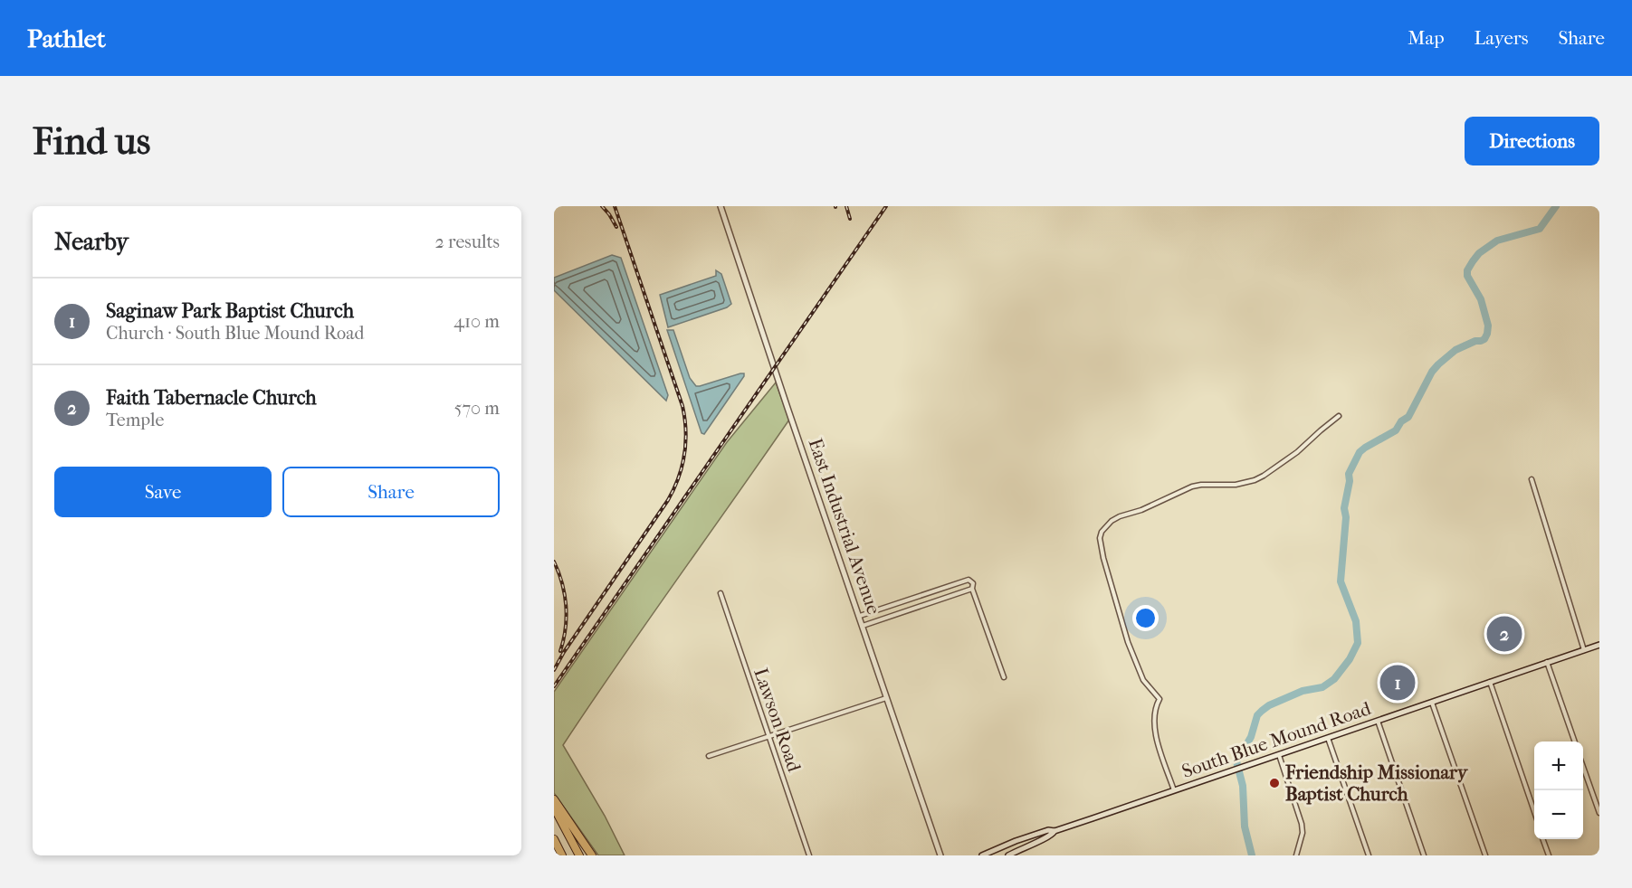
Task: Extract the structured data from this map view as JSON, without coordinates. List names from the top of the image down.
{
  "streets": {
    "main road": ["East Industrial Avenue", "South Blue Mound Road"],
    "street": ["Lawson Road"]
  },
  "places": ["Friendship Missionary Baptist Church"],
  "page": {
    "header": "Pathlet",
    "nav": ["Map", "Layers", "Share"],
    "buttons": [
      "Directions",
      ["Save", "Share"]
    ],
    "title": "Find us",
    "heading": ["Nearby", "2 results"],
    "list": [
      {
        "mark": "1",
        "name": "Saginaw Park Baptist Church",
        "note": "Church · South Blue Mound Road",
        "value": "410 m"
      },
      {
        "mark": "2",
        "name": "Faith Tabernacle Church",
        "note": "Temple",
        "value": "570 m"
      }
    ],
    "pins": ["2", "1"],
    "map_buttons": ["+", "−"]
  }
}
